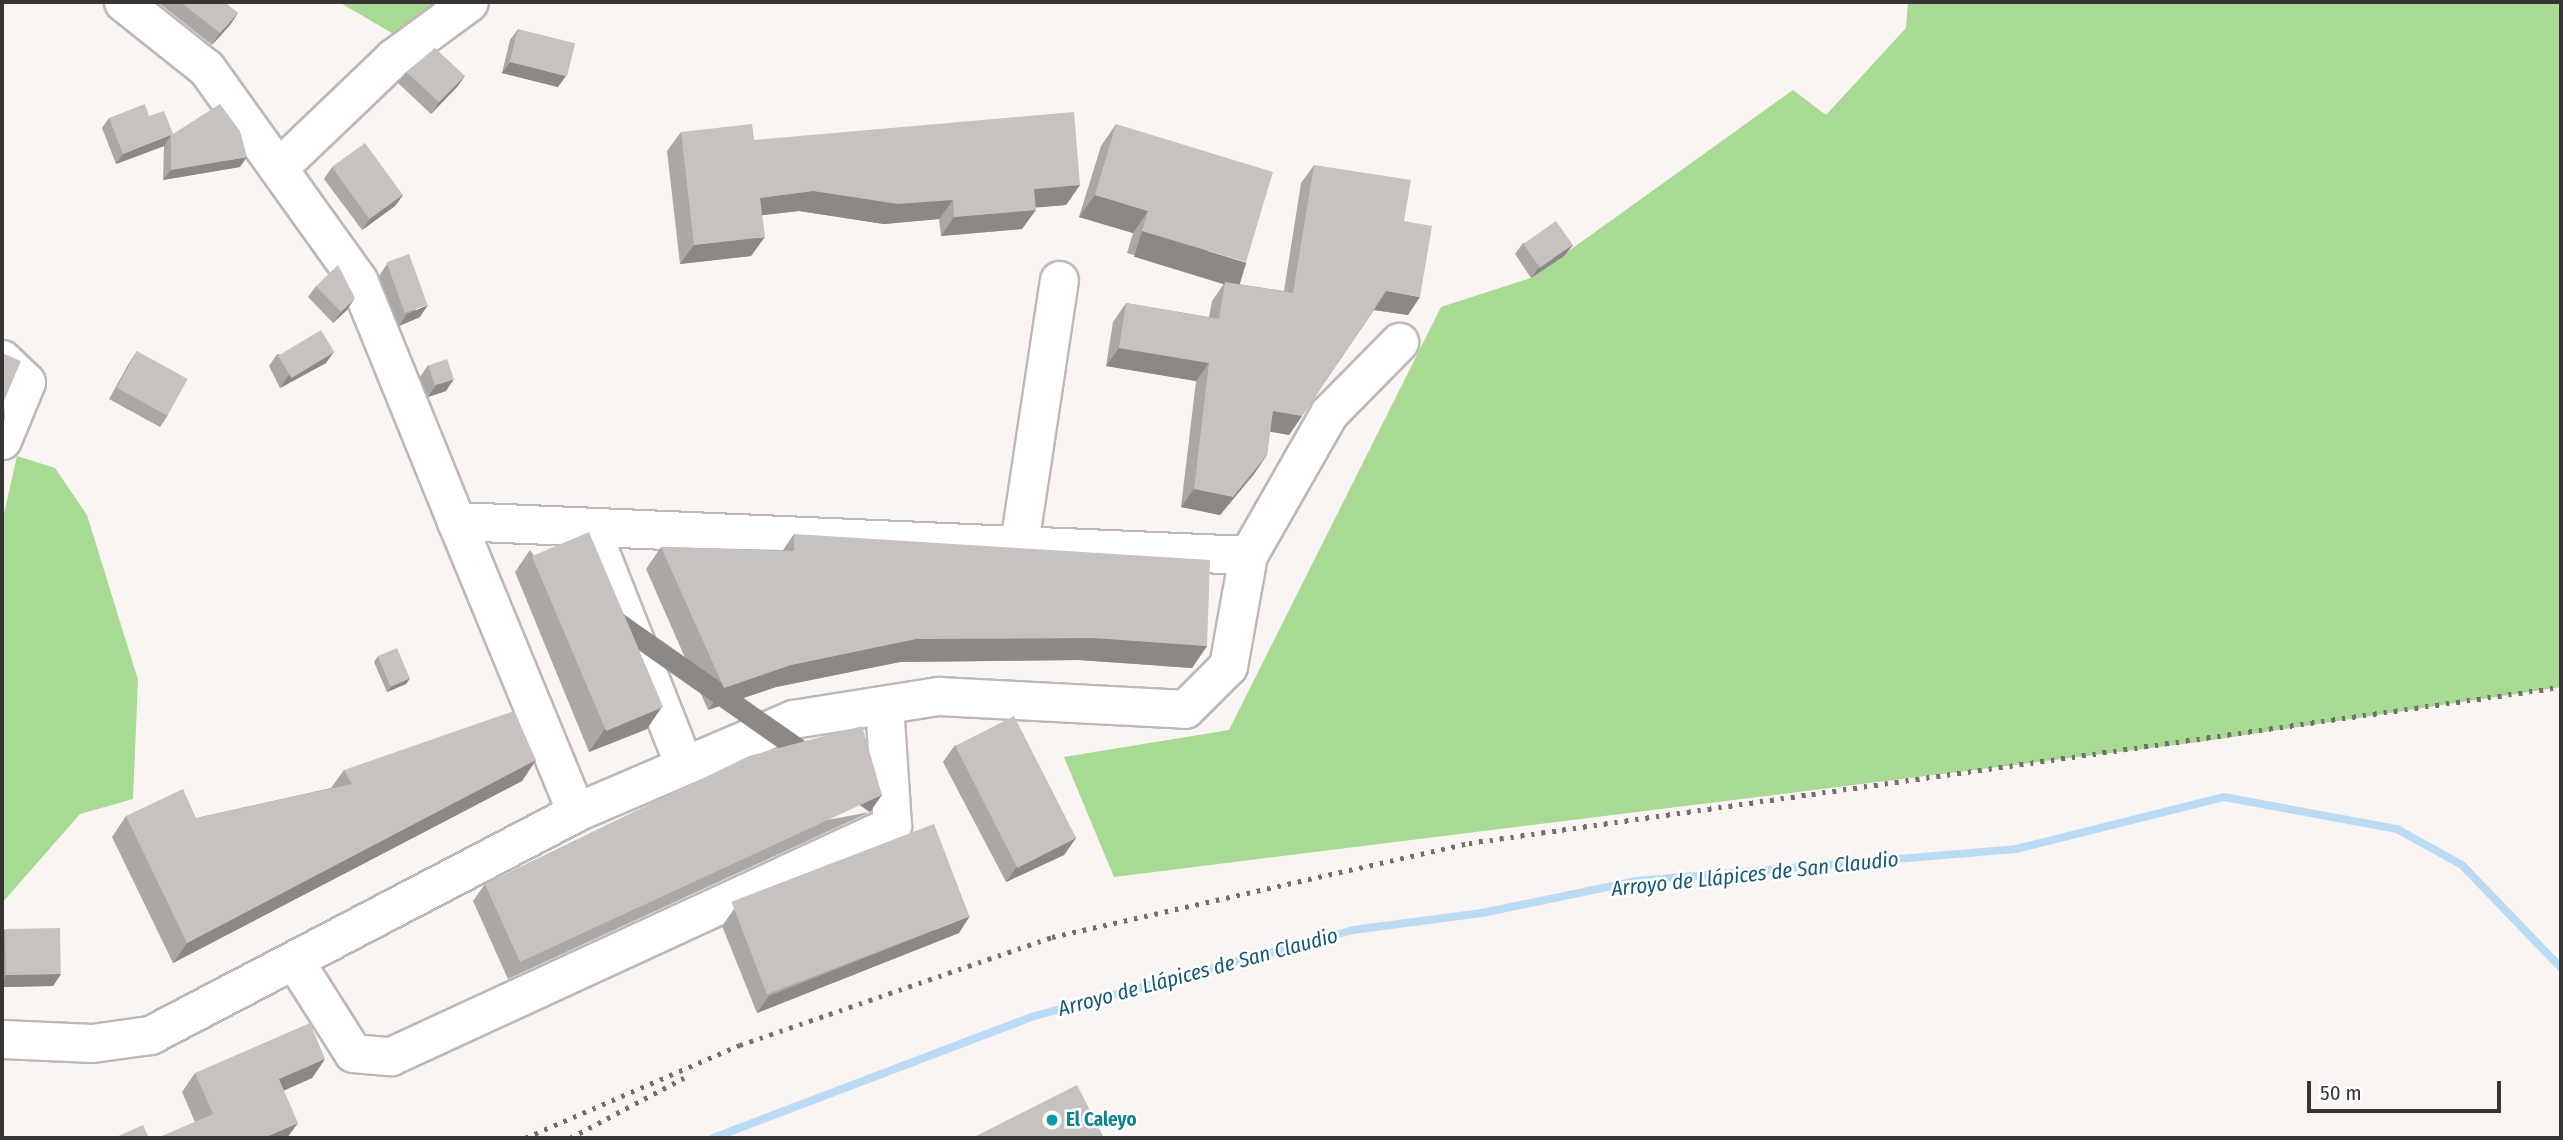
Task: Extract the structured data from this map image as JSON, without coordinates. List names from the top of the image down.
{
  "water": ["Arroyo de Llápices de San Claudio"],
  "places": ["El Caleyo"],
  "scale_bar": "50 m"
}
